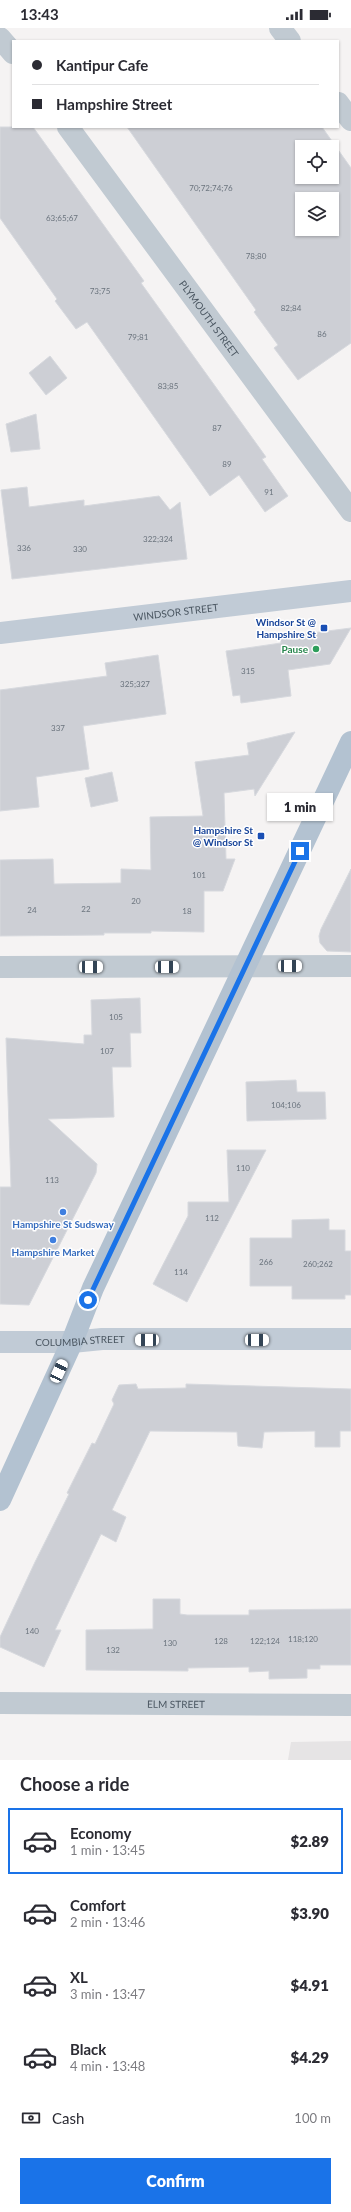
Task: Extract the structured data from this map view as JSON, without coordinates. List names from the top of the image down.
{
  "streets": {
    "main road": ["WINDSOR STREET", "COLUMBIA STREET"],
    "street": ["PLYMOUTH STREET", "ELM STREET"]
  },
  "places": {
    "transit": ["Windsor St @ Hampshire St", "Hampshire St @ Windsor St"],
    "other": ["Pause", "Hampshire St Sudsway", "Hampshire Market"]
  },
  "house_numbers": [
    "70;72;74;76",
    "63;65;67",
    "78;80",
    "73;75",
    "82;84",
    "86",
    "79;81",
    "83;85",
    "87",
    "89",
    "91",
    "322;324",
    "336",
    "330",
    "315",
    "325;327",
    "337",
    "101",
    "20",
    "22",
    "24",
    "18",
    "105",
    "107",
    "104;106",
    "110",
    "113",
    "112",
    "266",
    "260;262",
    "114",
    "140",
    "118;120",
    "128",
    "122;124",
    "130",
    "132"
  ],
  "page": {
    "status": "13:43",
    "banner": ["Kantipur Cafe", "Hampshire Street"],
    "bubble": "1 min",
    "heading": "Choose a ride",
    "list": [
      {
        "name": "Economy",
        "note": "1 min · 13:45",
        "value": "$2.89"
      },
      {
        "name": "Comfort",
        "note": "2 min · 13:46",
        "value": "$3.90"
      },
      {
        "name": "XL",
        "note": "3 min · 13:47",
        "value": "$4.91"
      },
      {
        "name": "Black",
        "note": "4 min · 13:48",
        "value": "$4.29"
      }
    ],
    "pay": ["Cash", "100 m"],
    "buttons": "Confirm"
  }
}
